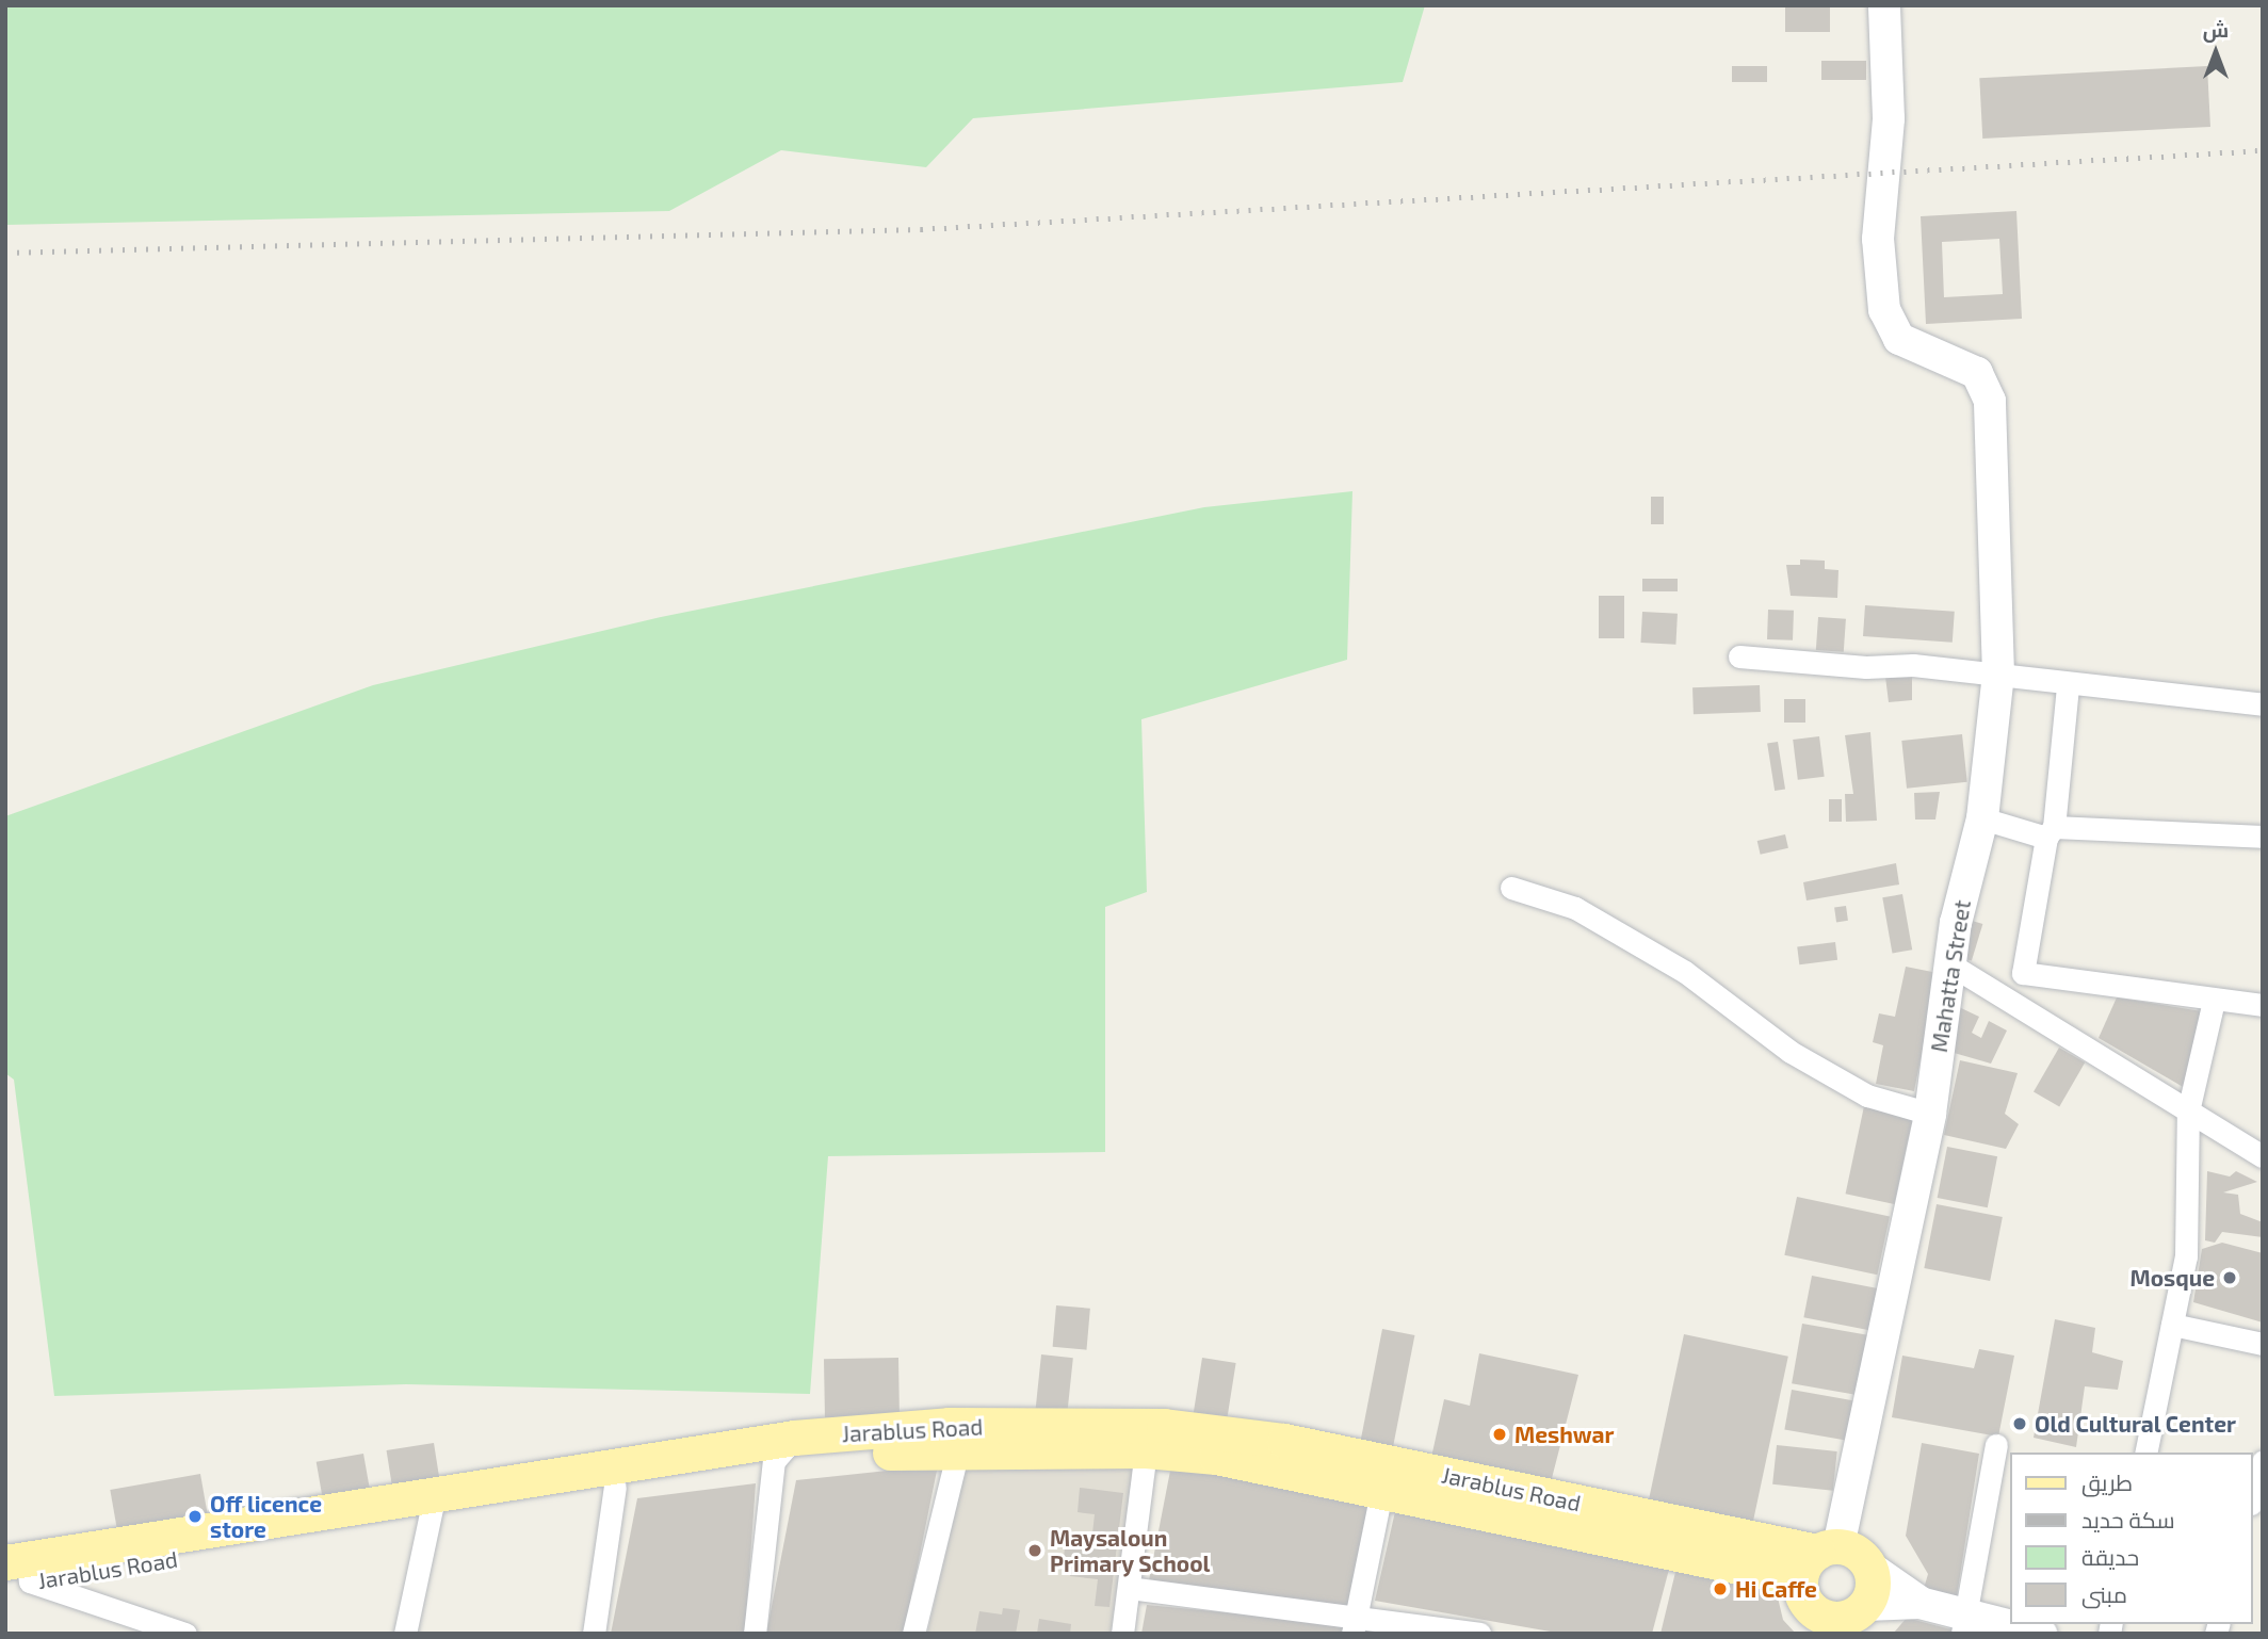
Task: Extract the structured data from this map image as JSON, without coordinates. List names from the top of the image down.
{
  "streets": {
    "main road": ["Mahatta Street", "Jarablus Road"]
  },
  "crossings": [
    ["Mahatta Street", "Jarablus Road"]
  ],
  "places": [
    "Mosque",
    "Old Cultural Center",
    "Meshwar",
    "Off licence store",
    "Maysaloun Primary School",
    "Hi Caffe"
  ],
  "legend": [
    "طريق",
    "سكة حديد",
    "حديقة",
    "مبنى"
  ],
  "north": "top"
}
